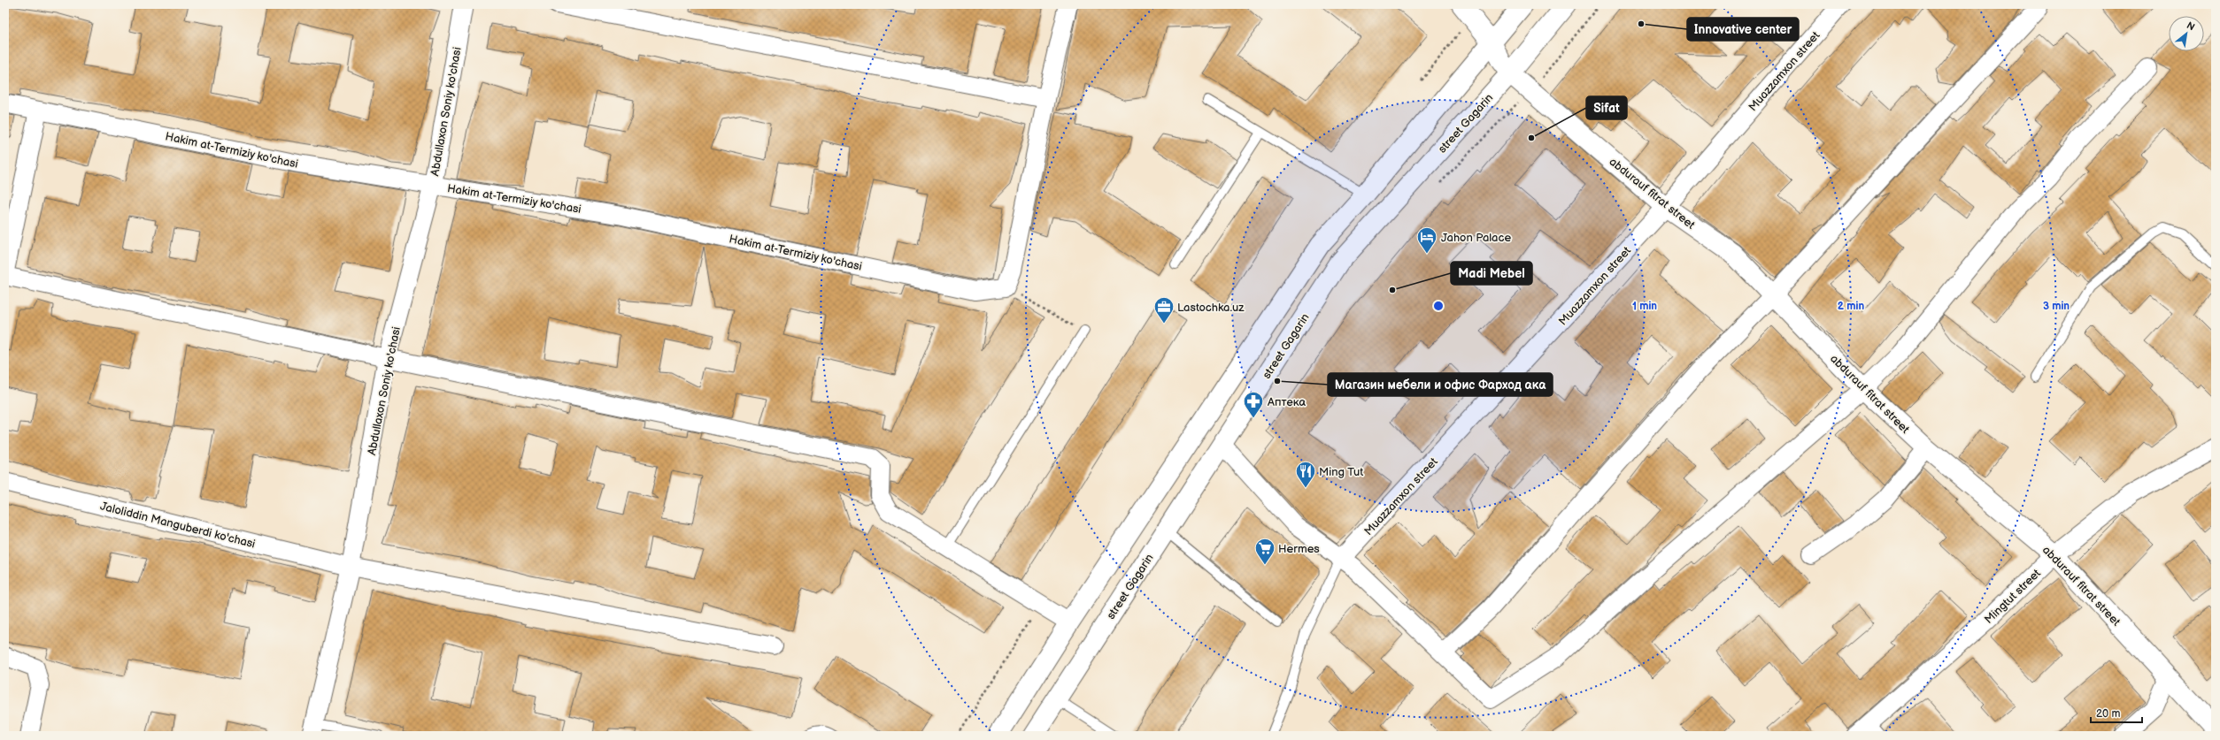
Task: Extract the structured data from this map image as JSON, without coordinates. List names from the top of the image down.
{
  "streets": {
    "main road": ["street Gagarin", "abdurauf fitrat street"],
    "street": [
      "Muazzamxon street",
      "Abdullaxon Soniy ko'chasi",
      "Hakim at-Termiziy ko'chasi",
      "Jaloliddin Manguberdi ko'chasi",
      "Mingtut street"
    ]
  },
  "crossings": [
    ["Muazzamxon street", "abdurauf fitrat street"],
    ["Abdullaxon Soniy ko'chasi", "Hakim at-Termiziy ko'chasi"],
    ["Abdullaxon Soniy ko'chasi", "Jaloliddin Manguberdi ko'chasi"],
    ["street Gagarin", "abdurauf fitrat street"],
    ["abdurauf fitrat street", "Mingtut street"]
  ],
  "places": {
    "other": [
      "Innovative center",
      "Sifat",
      "Madi Mebel",
      "Магазин мебели и офис Фарход ака"
    ],
    "hotel": ["Jahon Palace"],
    "office": ["Lastochka.uz"],
    "pharmacy": ["Аптека"],
    "restaurant": ["Ming Tut"],
    "supermarket": ["Hermes"]
  },
  "scale_bar": "20 m",
  "north": "top right",
  "rings": ["1 min", "2 min", "3 min"]
}
